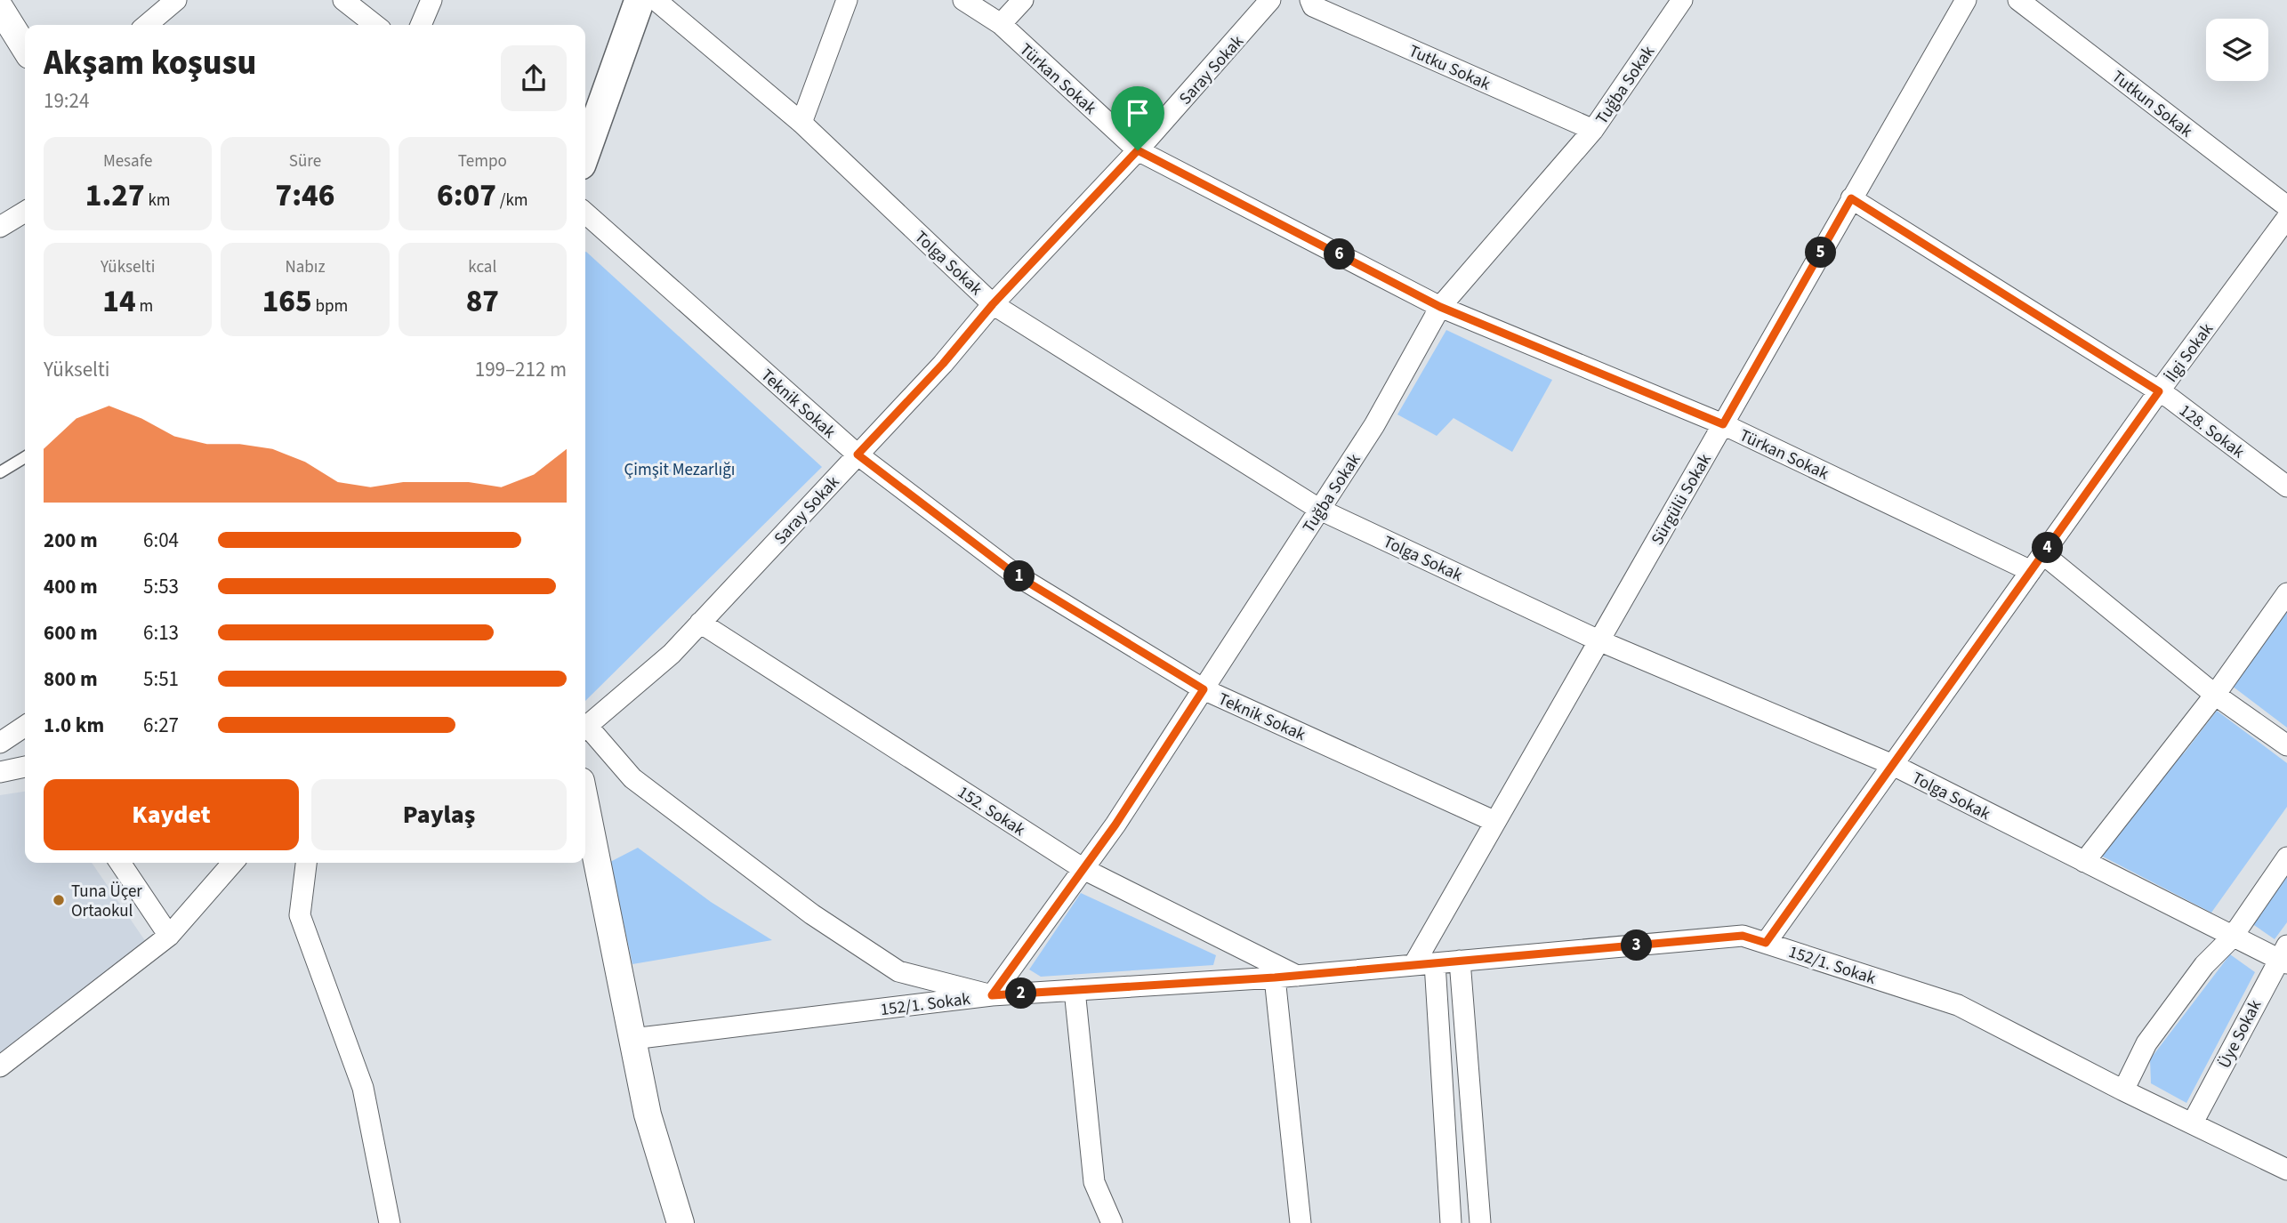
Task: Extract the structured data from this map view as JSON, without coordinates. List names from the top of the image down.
{
  "streets": {
    "street": [
      "Tutku Sokak",
      "Saray Sokak",
      "Türkan Sokak",
      "Tuğba Sokak",
      "Tutkun Sokak",
      "Tolga Sokak",
      "İlgi Sokak",
      "Teknik Sokak",
      "128. Sokak",
      "Sürgülü Sokak",
      "152. Sokak",
      "152/1. Sokak",
      "Üye Sokak"
    ]
  },
  "crossings": [
    ["Tutku Sokak", "Tuğba Sokak"],
    ["Saray Sokak", "Türkan Sokak"],
    ["Saray Sokak", "Tolga Sokak"],
    ["Saray Sokak", "Teknik Sokak"],
    ["Saray Sokak", "152. Sokak"],
    ["Türkan Sokak", "Tuğba Sokak"],
    ["Türkan Sokak", "İlgi Sokak"],
    ["Türkan Sokak", "Sürgülü Sokak"],
    ["Tuğba Sokak", "Tolga Sokak"],
    ["Tuğba Sokak", "Teknik Sokak"],
    ["Tuğba Sokak", "152. Sokak"],
    ["Tuğba Sokak", "152/1. Sokak"],
    ["Tolga Sokak", "İlgi Sokak"],
    ["Tolga Sokak", "Sürgülü Sokak"],
    ["Tolga Sokak", "Üye Sokak"],
    ["İlgi Sokak", "128. Sokak"],
    ["İlgi Sokak", "152/1. Sokak"],
    ["Teknik Sokak", "Sürgülü Sokak"],
    ["128. Sokak", "Sürgülü Sokak"],
    ["Sürgülü Sokak", "152/1. Sokak"],
    ["152. Sokak", "152/1. Sokak"],
    ["152/1. Sokak", "Üye Sokak"]
  ],
  "parks": ["Çimşit Mezarlığı"],
  "places": ["Tuna Üçer Ortaokul"],
  "page": {
    "heading": ["Akşam koşusu", "19:24"],
    "stats": [
      ["Mesafe", "1.27 km"],
      ["Süre", "7:46"],
      ["Tempo", "6:07 /km"],
      ["Yükselti", "14 m"],
      ["Nabız", "165 bpm"],
      ["kcal", "87"]
    ],
    "pins": [
      "5",
      "6",
      "4",
      "1",
      "3",
      "2"
    ],
    "chart": ["Yükselti", "199–212 m"],
    "list": [
      {
        "name": "200 m",
        "note": "6:04"
      },
      {
        "name": "400 m",
        "note": "5:53"
      },
      {
        "name": "600 m",
        "note": "6:13"
      },
      {
        "name": "800 m",
        "note": "5:51"
      },
      {
        "name": "1.0 km",
        "note": "6:27"
      }
    ],
    "buttons": ["Kaydet", "Paylaş"]
  }
}
